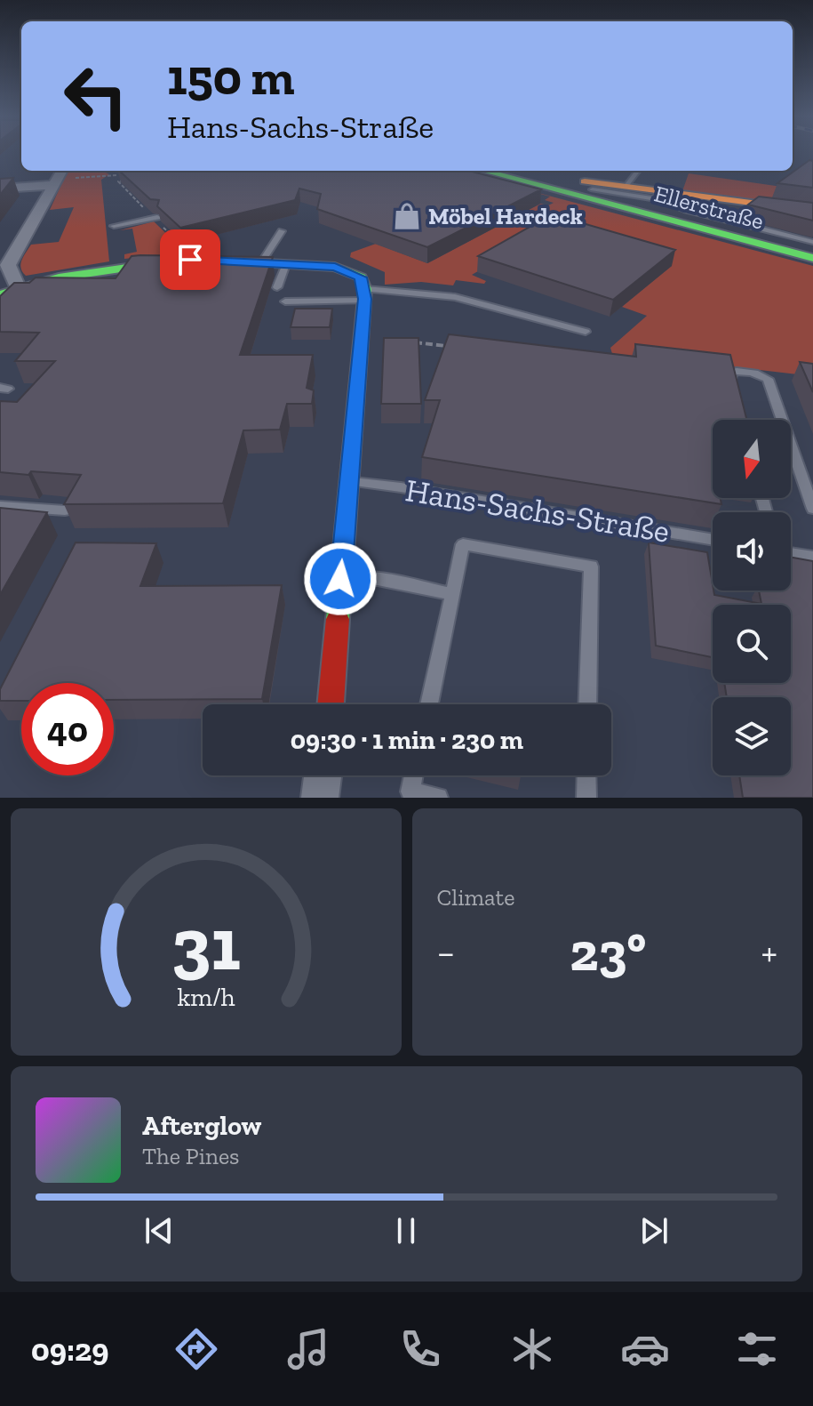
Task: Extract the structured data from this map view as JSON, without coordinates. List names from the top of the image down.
{
  "streets": {
    "street": ["Ellerstraße"],
    "lane": ["Hans-Sachs-Straße"]
  },
  "places": {
    "shop": ["Möbel Hardeck"]
  },
  "north": "bottom",
  "page": {
    "turn": ["150 m", "Hans-Sachs-Straße"],
    "limit": "40",
    "trip": "09:30 · 1 min · 230 m",
    "tile": "Climate",
    "heat": ["−", "23°", "+"],
    "song": ["Afterglow", "The Pines"],
    "tabs": "09:29",
    "gauge": ["31", "km/h"]
  }
}
